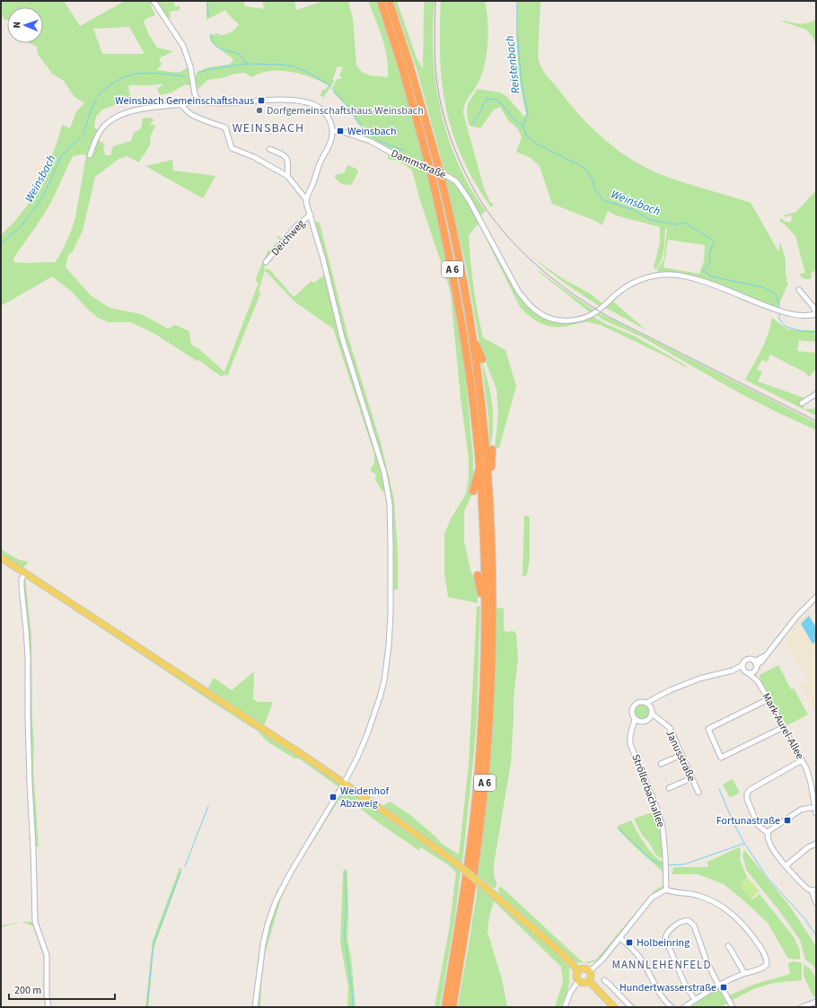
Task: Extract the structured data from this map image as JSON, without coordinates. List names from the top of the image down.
{
  "streets": {
    "highway": ["A 6"],
    "street": [
      "Dammstraße",
      "Deichweg",
      "Mark-Aurel-Allee",
      "Janusstraße",
      "Ströllerbachallee"
    ]
  },
  "crossings": [
    ["Janusstraße", "Ströllerbachallee"]
  ],
  "districts": ["WEINSBACH", "MANNLEHENFELD"],
  "water": ["Reistenbach", "Weinsbach"],
  "places": {
    "transit": [
      "Weinsbach Gemeinschaftshaus",
      "Weinsbach",
      "Weidenhof Abzweig",
      "Fortunastraße",
      "Holbeinring",
      "Hundertwasserstraße"
    ],
    "other": ["Dorfgemeinschaftshaus Weinsbach"]
  },
  "scale_bar": "200 m",
  "north": "left"
}
